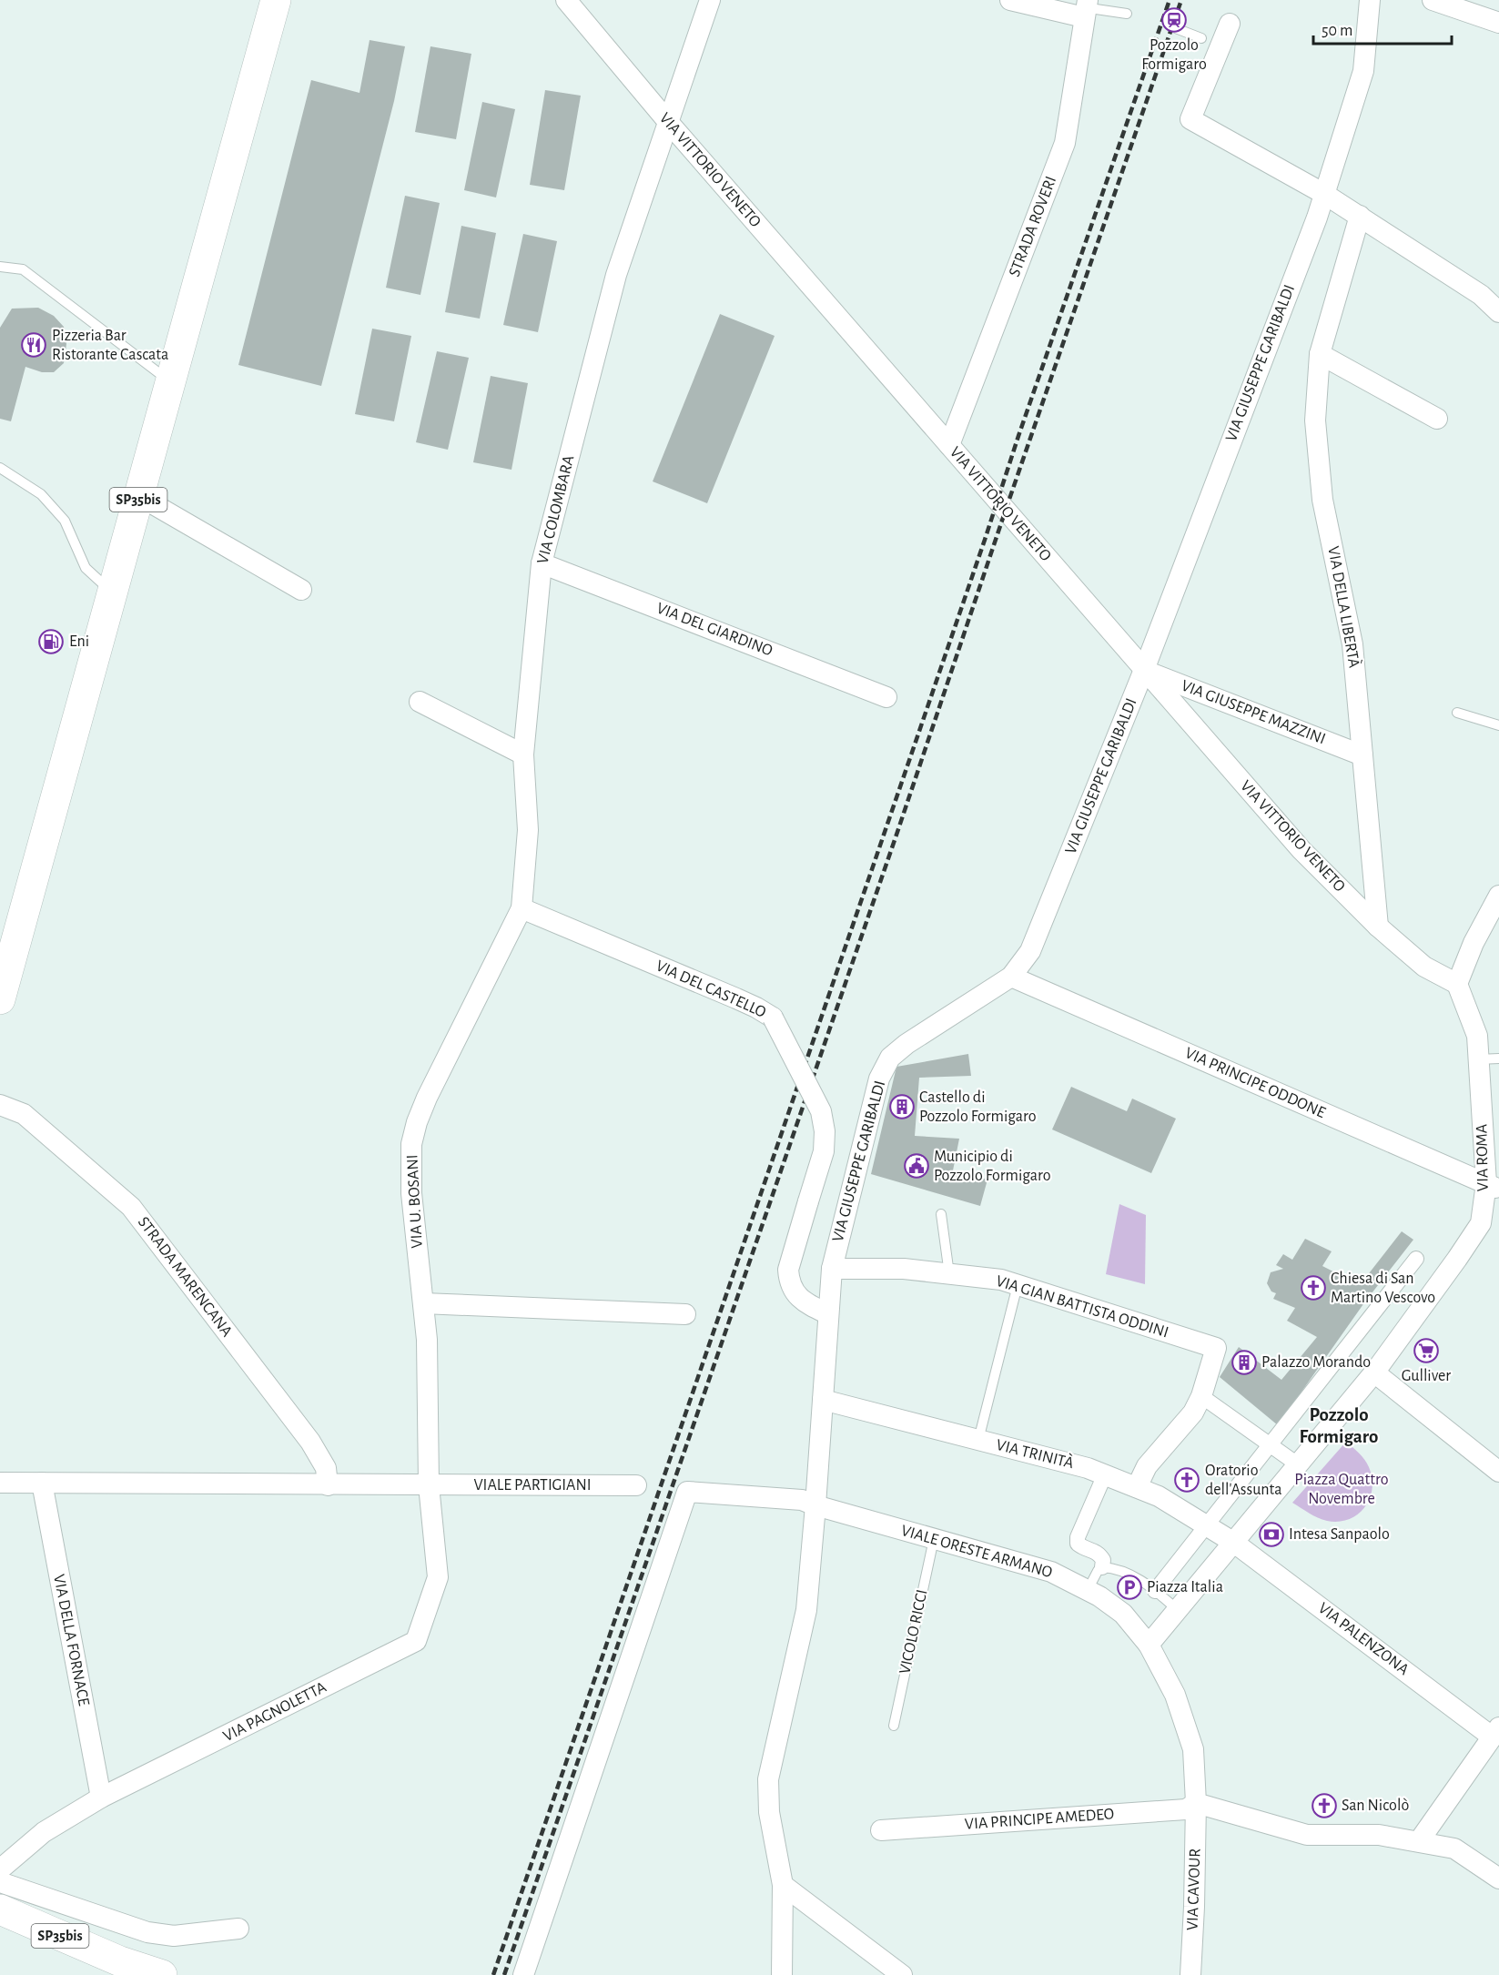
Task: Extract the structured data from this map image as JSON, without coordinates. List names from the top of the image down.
{
  "streets": {
    "main road": ["SP35bis"],
    "street": [
      "VIA VITTORIO VENETO",
      "STRADA ROVERI",
      "VIA GIUSEPPE GARIBALDI",
      "VIA COLOMBARA",
      "VIA DELLA LIBERTÀ",
      "VIA DEL GIARDINO",
      "VIA GIUSEPPE MAZZINI",
      "VIA DEL CASTELLO",
      "VIA PRINCIPE ODDONE",
      "VIA ROMA",
      "VIA U. BOSANI",
      "STRADA MARENCANA",
      "VIA GIAN BATTISTA ODDINI",
      "VIA TRINITÀ",
      "VIALE PARTIGIANI",
      "VIALE ORESTE ARMANO",
      "VIA PALENZONA",
      "VIA DELLA FORNACE",
      "VIA PAGNOLETTA",
      "VIA PRINCIPE AMEDEO",
      "VIA CAVOUR"
    ],
    "lane": ["VICOLO RICCI"]
  },
  "crossings": [
    ["VIA VITTORIO VENETO", "STRADA ROVERI"],
    ["VIA VITTORIO VENETO", "VIA GIUSEPPE GARIBALDI"],
    ["VIA VITTORIO VENETO", "VIA COLOMBARA"],
    ["VIA VITTORIO VENETO", "VIA DELLA LIBERTÀ"],
    ["VIA VITTORIO VENETO", "VIA GIUSEPPE MAZZINI"],
    ["VIA VITTORIO VENETO", "VIA ROMA"],
    ["VIA GIUSEPPE GARIBALDI", "VIA GIUSEPPE MAZZINI"],
    ["VIA GIUSEPPE GARIBALDI", "VIA DEL CASTELLO"],
    ["VIA GIUSEPPE GARIBALDI", "VIA PRINCIPE ODDONE"],
    ["VIA GIUSEPPE GARIBALDI", "VIA GIAN BATTISTA ODDINI"],
    ["VIA GIUSEPPE GARIBALDI", "VIA TRINITÀ"],
    ["VIA GIUSEPPE GARIBALDI", "VIALE ORESTE ARMANO"],
    ["VIA COLOMBARA", "VIA DEL GIARDINO"],
    ["VIA COLOMBARA", "VIA DEL CASTELLO"],
    ["VIA COLOMBARA", "VIA U. BOSANI"],
    ["VIA DELLA LIBERTÀ", "VIA GIUSEPPE MAZZINI"],
    ["VIA DEL CASTELLO", "VIA U. BOSANI"],
    ["VIA PRINCIPE ODDONE", "VIA ROMA"],
    ["VIA ROMA", "VIA TRINITÀ"],
    ["VIA ROMA", "VIALE ORESTE ARMANO"],
    ["VIA ROMA", "VIA PALENZONA"],
    ["VIA ROMA", "VIA CAVOUR"],
    ["VIA U. BOSANI", "VIALE PARTIGIANI"],
    ["VIA U. BOSANI", "VIA PAGNOLETTA"],
    ["STRADA MARENCANA", "VIALE PARTIGIANI"],
    ["VIA TRINITÀ", "VIA PALENZONA"],
    ["VIALE PARTIGIANI", "VIA DELLA FORNACE"],
    ["VIALE PARTIGIANI", "VIA PAGNOLETTA"],
    ["VIALE ORESTE ARMANO", "VICOLO RICCI"],
    ["VIALE ORESTE ARMANO", "VIA CAVOUR"],
    ["VIA DELLA FORNACE", "VIA PAGNOLETTA"],
    ["VIA PRINCIPE AMEDEO", "VIA CAVOUR"]
  ],
  "districts": ["Pozzolo Formigaro"],
  "parks": ["Piazza Quattro Novembre"],
  "places": {
    "station": ["Pozzolo Formigaro"],
    "restaurant": ["Pizzeria Bar Ristorante Cascata"],
    "fuel station": ["Eni"],
    "building": ["Castello di Pozzolo Formigaro", "Palazzo Morando"],
    "public building": ["Municipio di Pozzolo Formigaro"],
    "church": ["Chiesa di San Martino Vescovo", "Oratorio dell'Assunta", "San Nicolò"],
    "supermarket": ["Gulliver"],
    "bank": ["Intesa Sanpaolo"],
    "parking": ["Piazza Italia"]
  },
  "scale_bar": "50 m"
}
